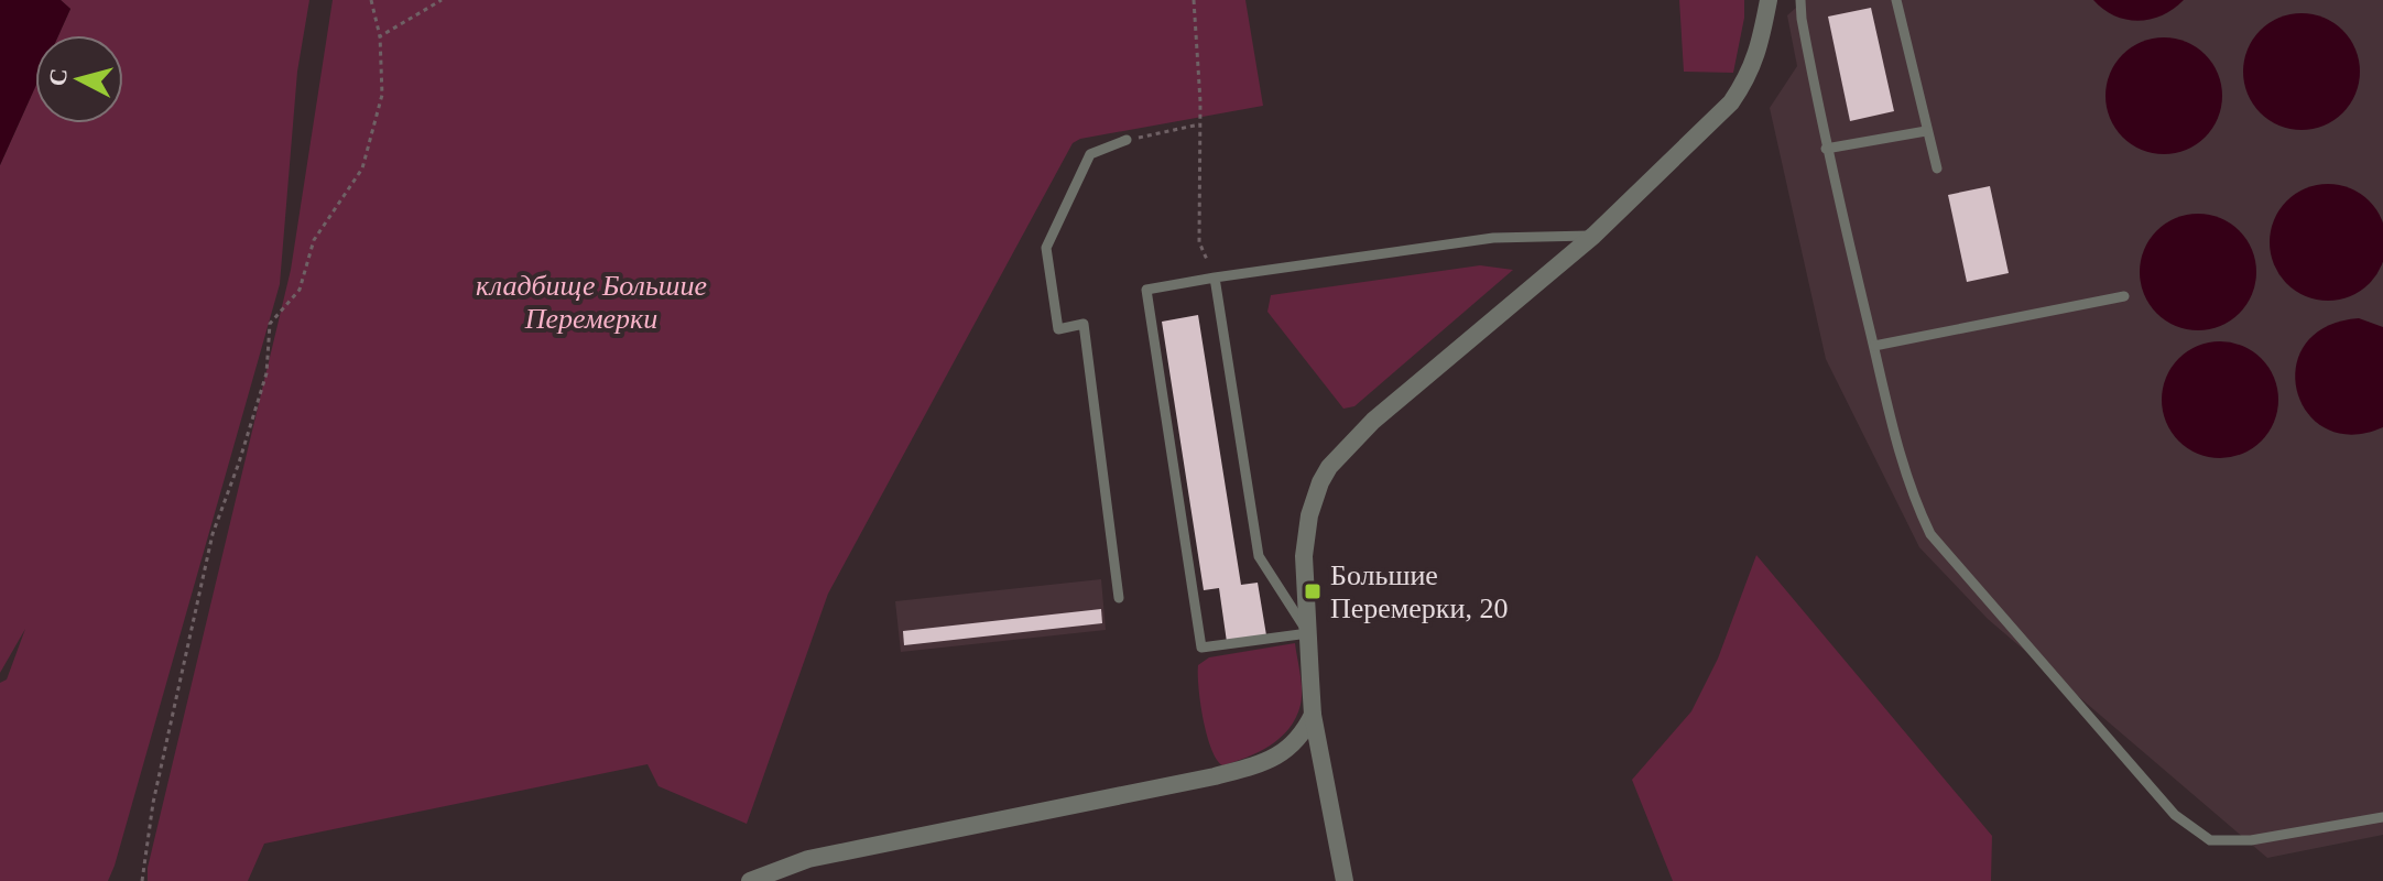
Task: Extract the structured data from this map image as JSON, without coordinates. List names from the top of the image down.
{
  "parks": ["кладбище Большие Перемерки"],
  "places": {
    "transit": ["Большие Перемерки, 20"]
  },
  "north": "left"
}
